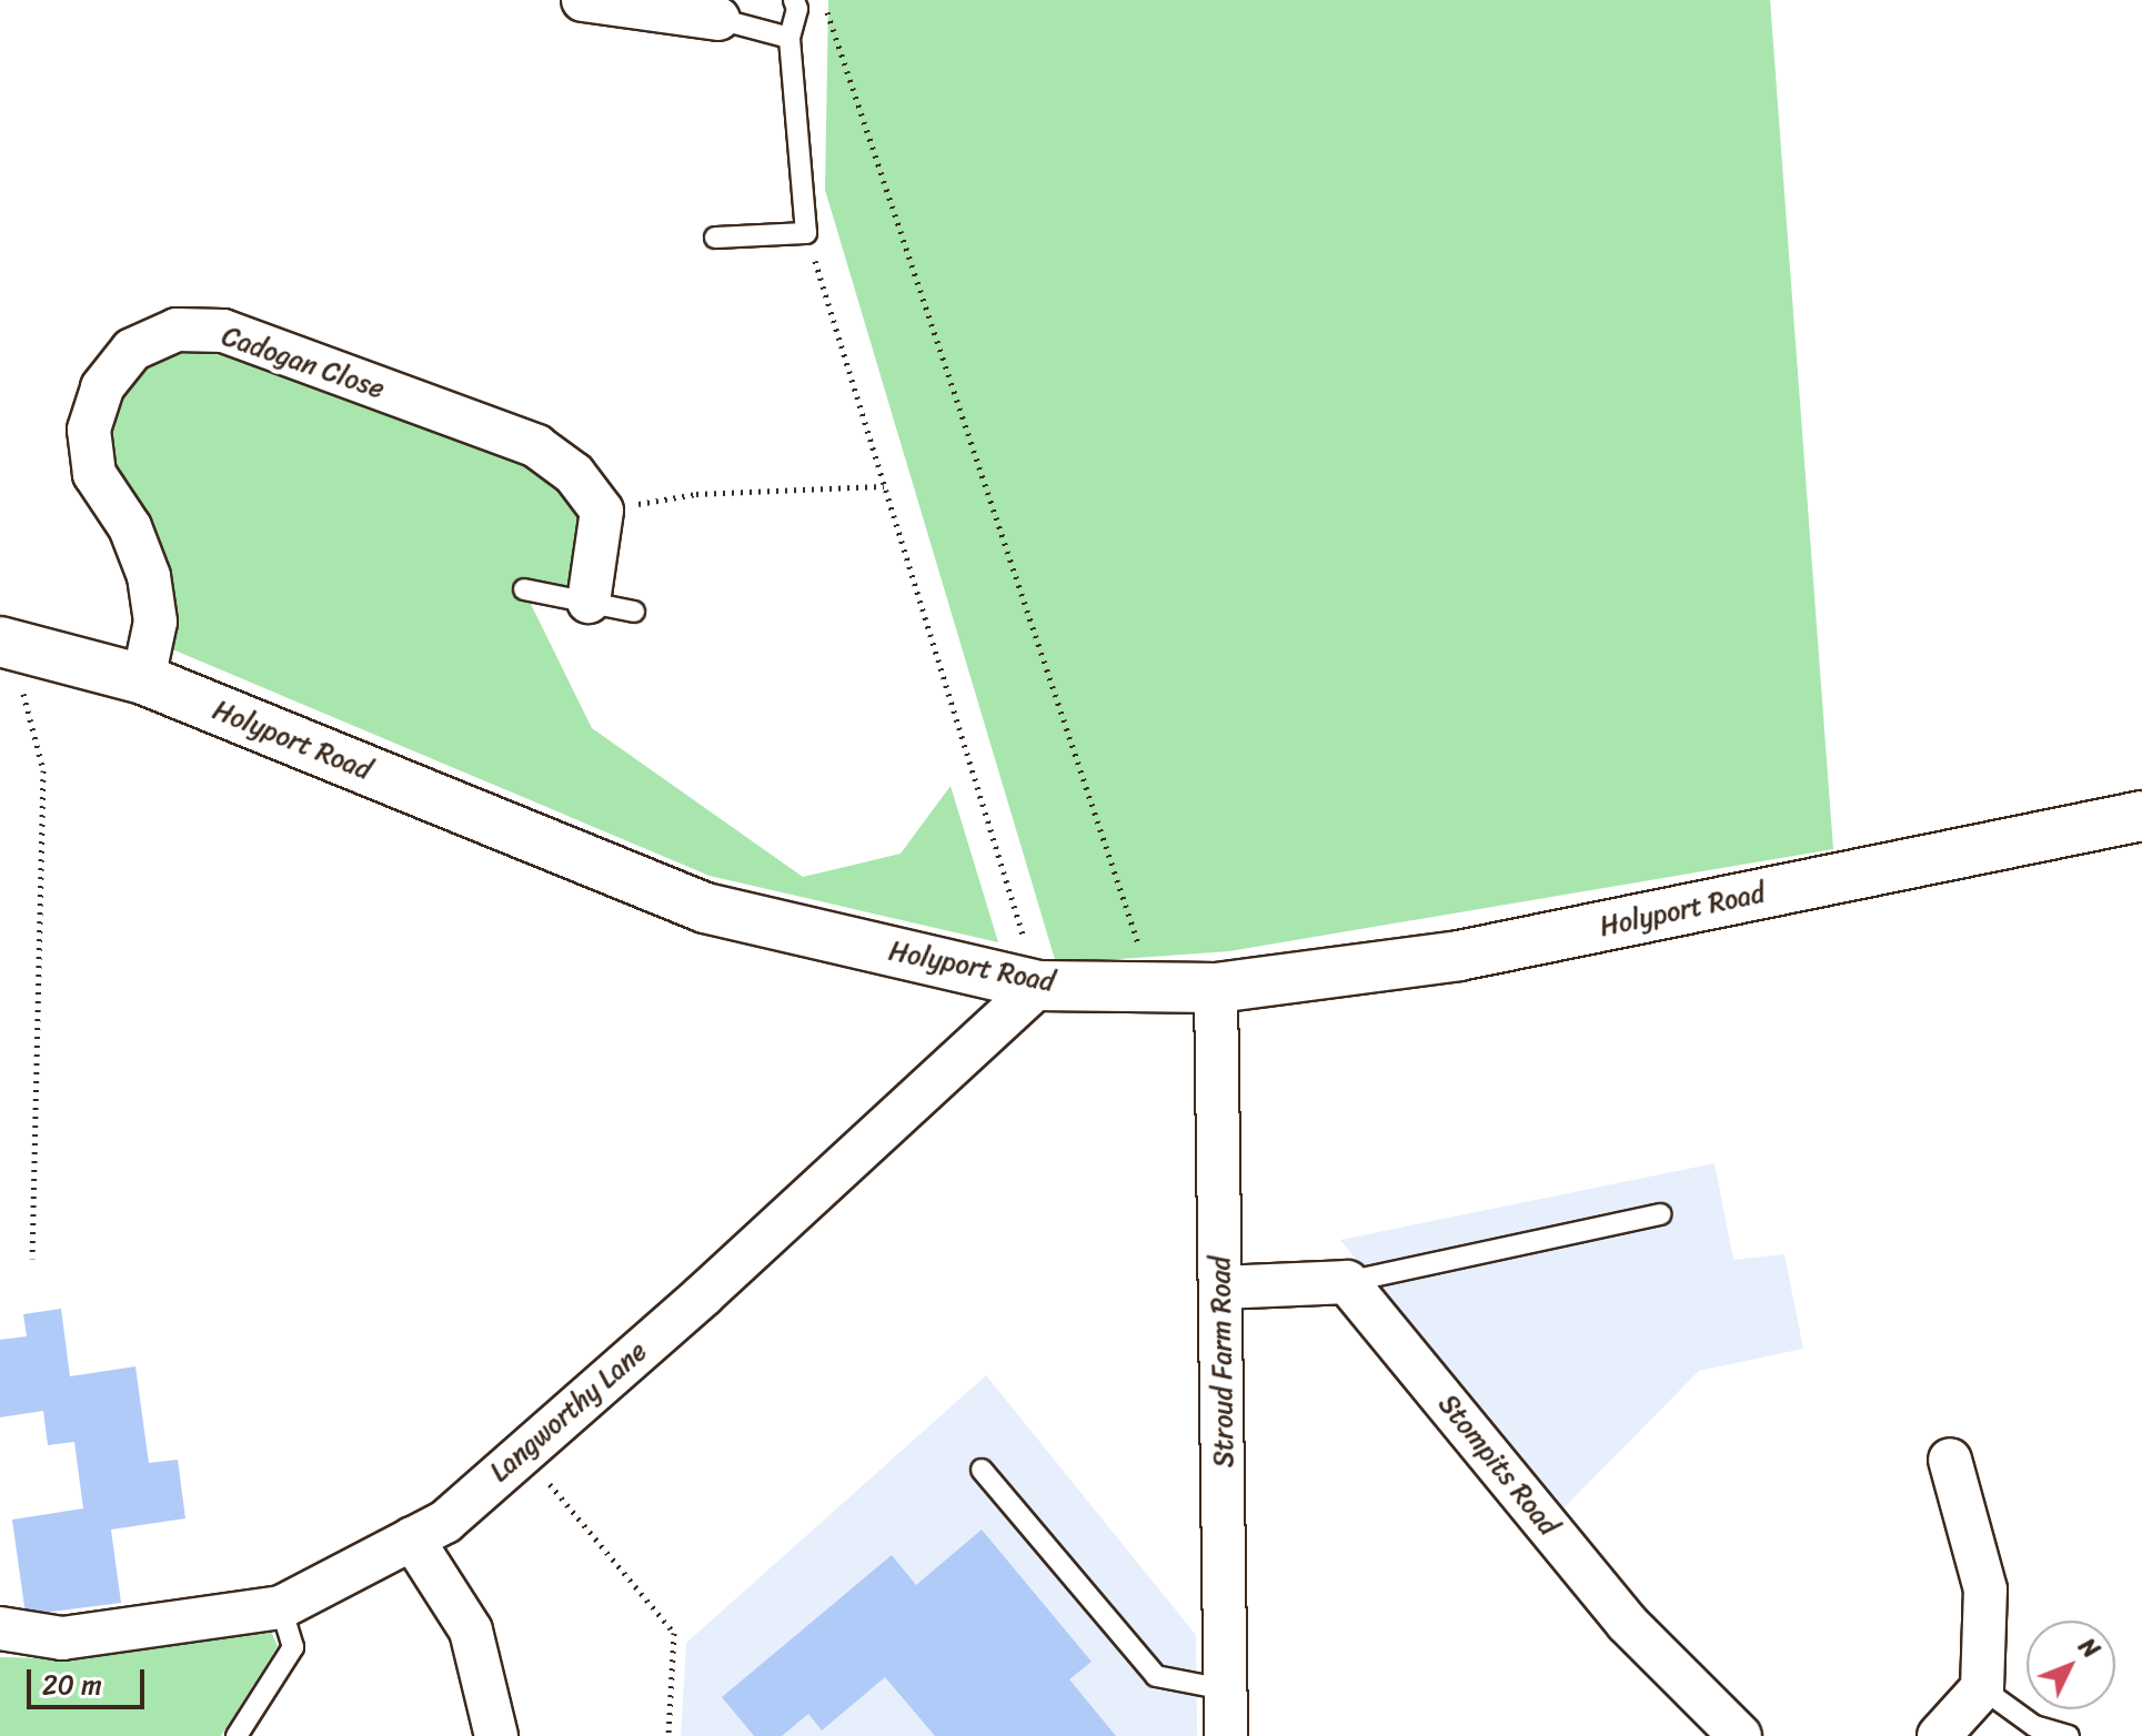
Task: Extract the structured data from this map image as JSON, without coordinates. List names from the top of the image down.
{
  "streets": {
    "street": [
      "Cadogan Close",
      "Holyport Road",
      "Stroud Farm Road",
      "Langworthy Lane",
      "Stompits Road"
    ]
  },
  "crossings": [
    ["Cadogan Close", "Holyport Road"],
    ["Holyport Road", "Stroud Farm Road"],
    ["Holyport Road", "Langworthy Lane"]
  ],
  "scale_bar": "20 m",
  "north": "top right"
}
